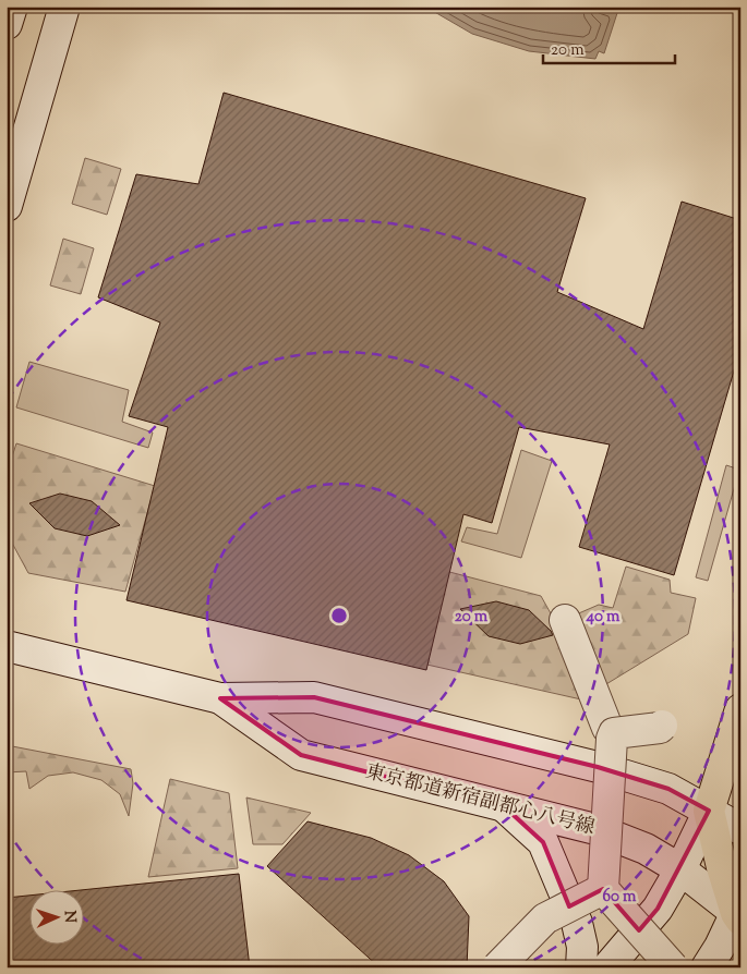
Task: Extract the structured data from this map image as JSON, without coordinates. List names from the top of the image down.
{
  "streets": {
    "main road": ["東京都道新宿副都心八号線"]
  },
  "scale_bar": "20 m",
  "north": "right",
  "rings": ["20 m", "40 m", "60 m"]
}
